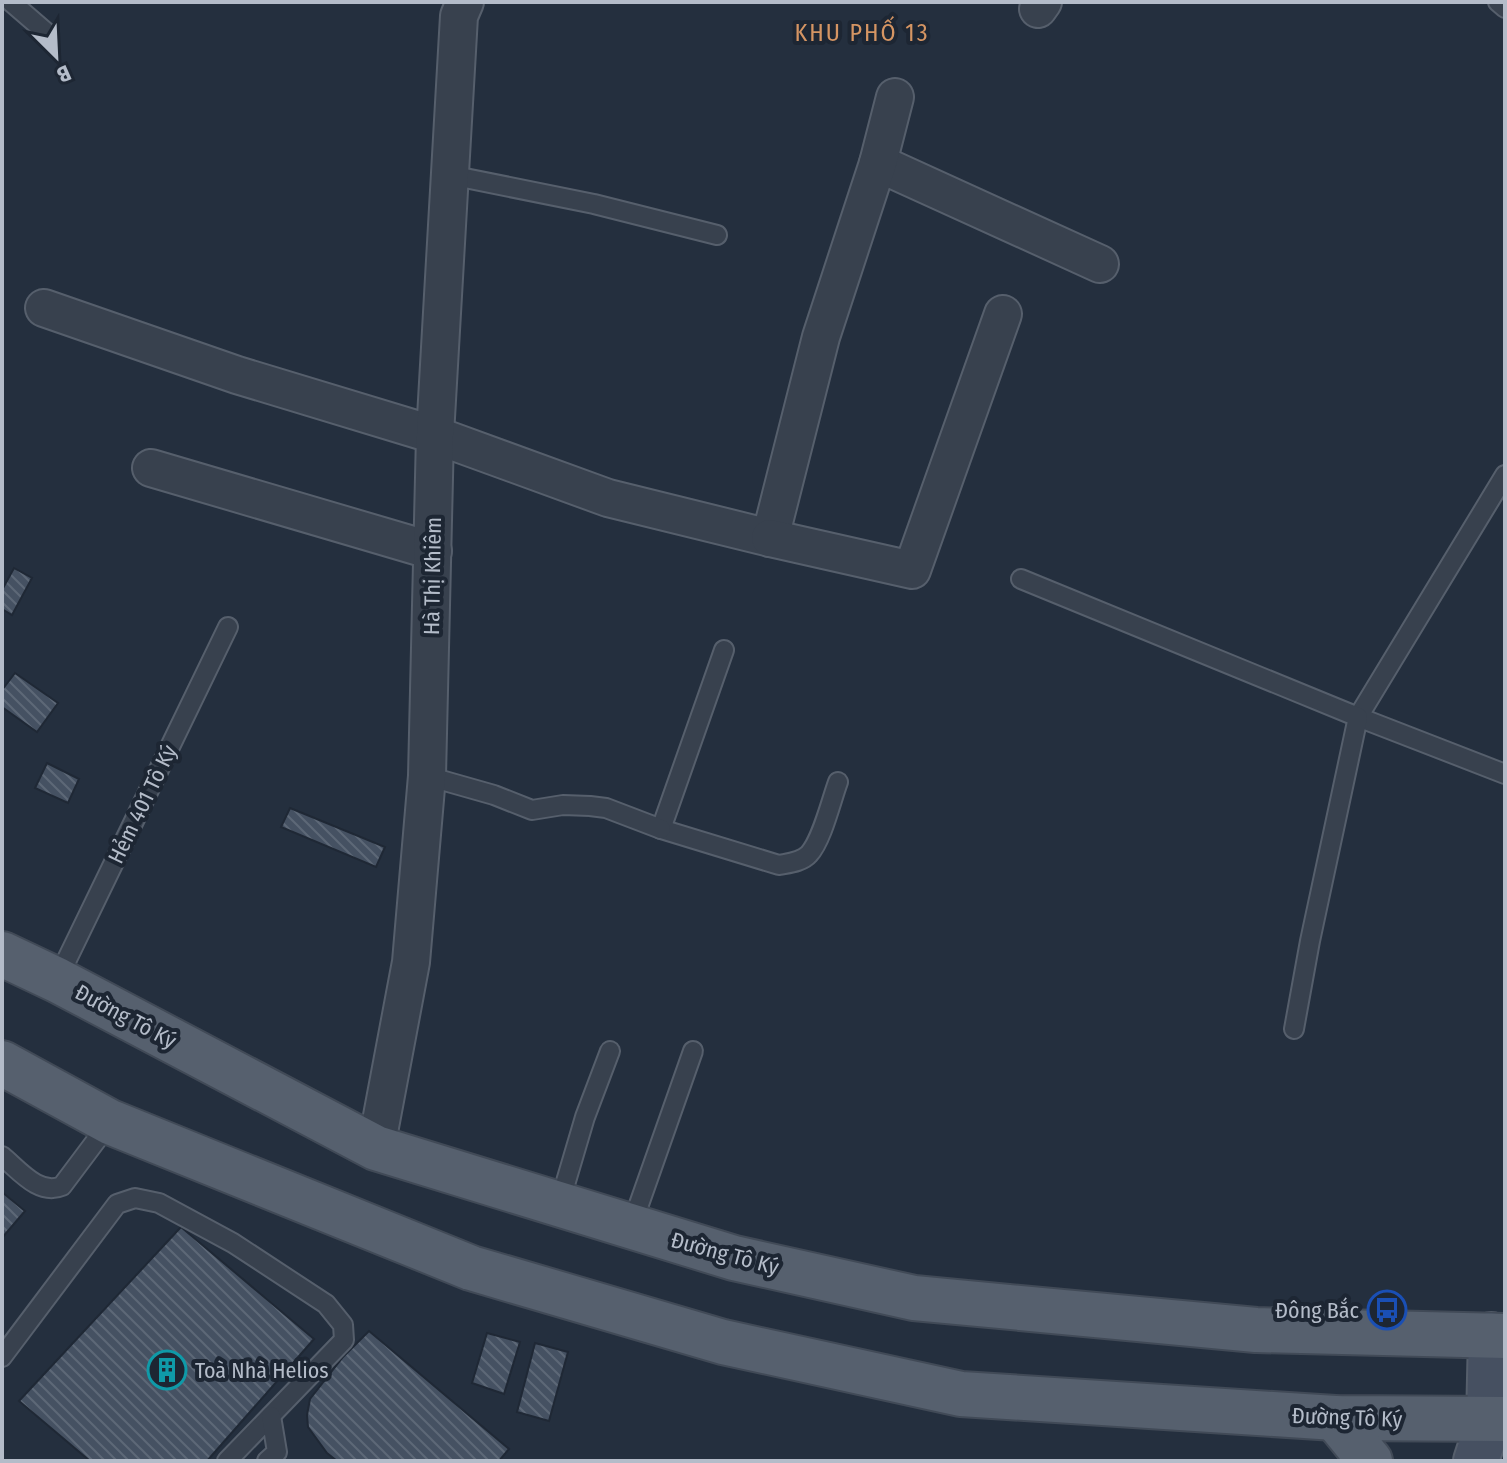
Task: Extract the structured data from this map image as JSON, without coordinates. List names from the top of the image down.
{
  "streets": {
    "main road": ["Đường Tô Ký"],
    "street": ["Hà Thị Khiêm"],
    "lane": ["Hẻm 401 Tô Ký"]
  },
  "crossings": [
    ["Hà Thị Khiêm", "Đường Tô Ký"],
    ["Hẻm 401 Tô Ký", "Đường Tô Ký"]
  ],
  "districts": ["KHU PHỐ 13"],
  "places": {
    "bus stop": ["Đông Bắc"],
    "building": ["Toà Nhà Helios"]
  },
  "north": "bottom right"
}
